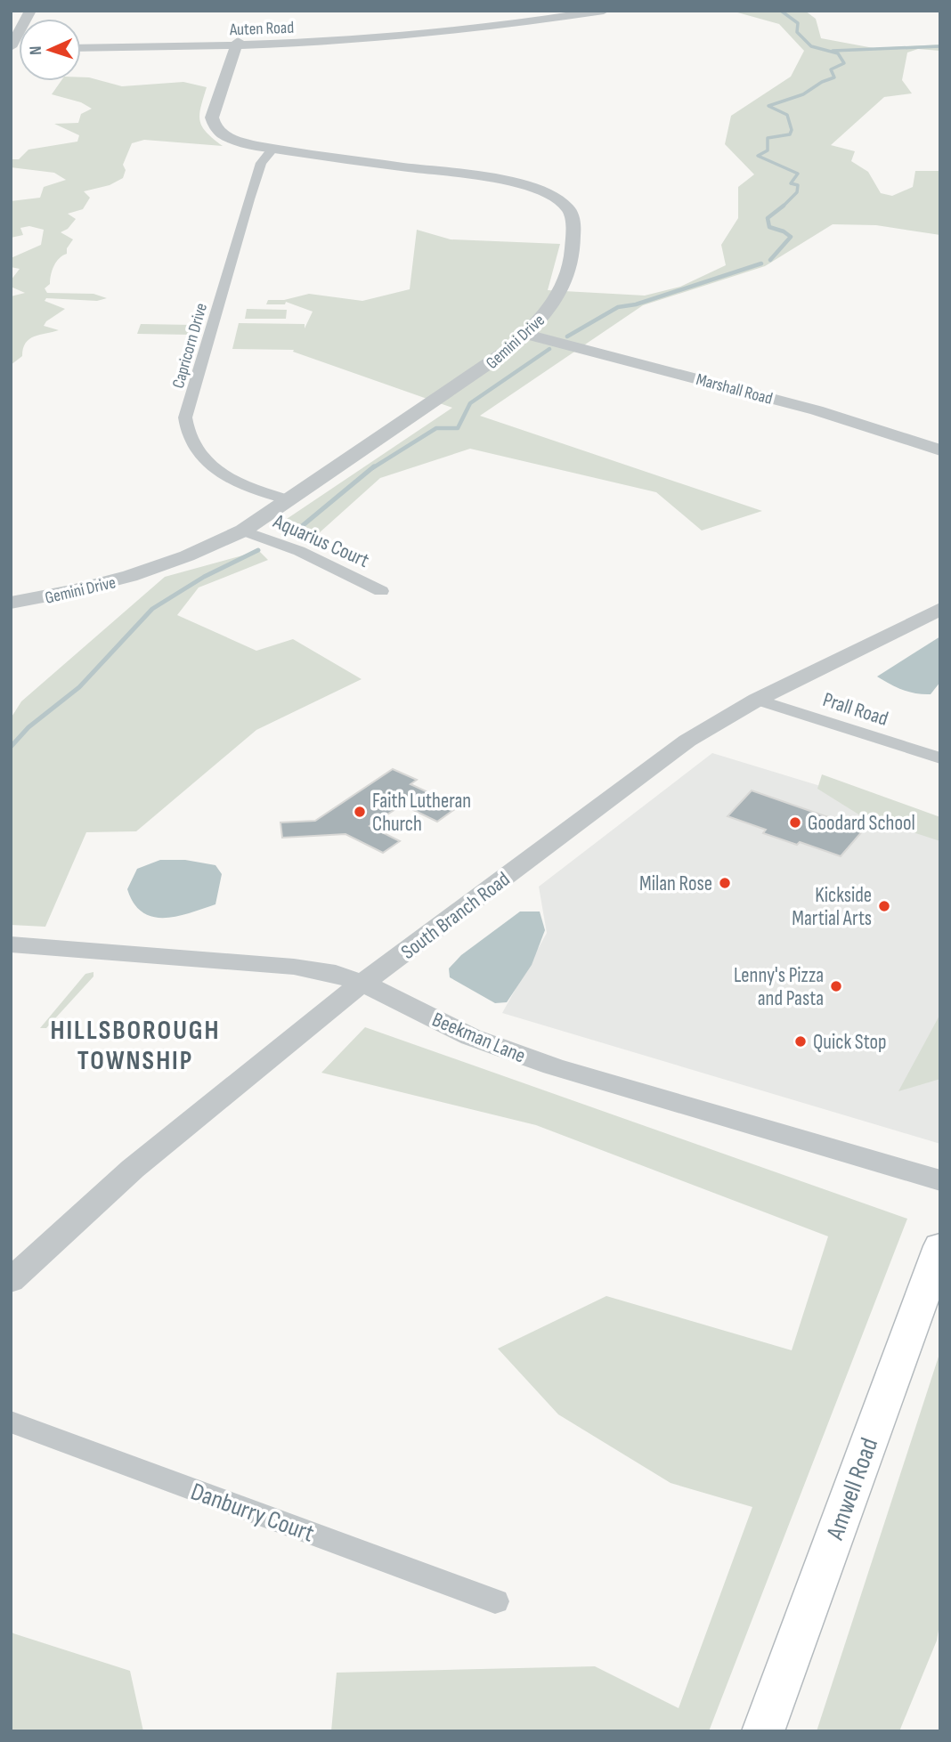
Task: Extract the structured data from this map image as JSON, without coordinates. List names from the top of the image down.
{
  "streets": {
    "main road": ["Amwell Road"],
    "street": [
      "Auten Road",
      "Gemini Drive",
      "Capricorn Drive",
      "Marshall Road",
      "Aquarius Court",
      "Prall Road",
      "South Branch Road",
      "Beekman Lane",
      "Danburry Court"
    ]
  },
  "crossings": [
    ["Auten Road", "Gemini Drive"],
    ["Gemini Drive", "Capricorn Drive"],
    ["Gemini Drive", "Marshall Road"],
    ["Gemini Drive", "Aquarius Court"],
    ["Prall Road", "South Branch Road"],
    ["South Branch Road", "Beekman Lane"]
  ],
  "districts": ["HILLSBOROUGH TOWNSHIP"],
  "places": [
    "Faith Lutheran Church",
    "Goodard School",
    "Milan Rose",
    "Kickside Martial Arts",
    "Lenny's Pizza and Pasta",
    "Quick Stop"
  ],
  "north": "left"
}
